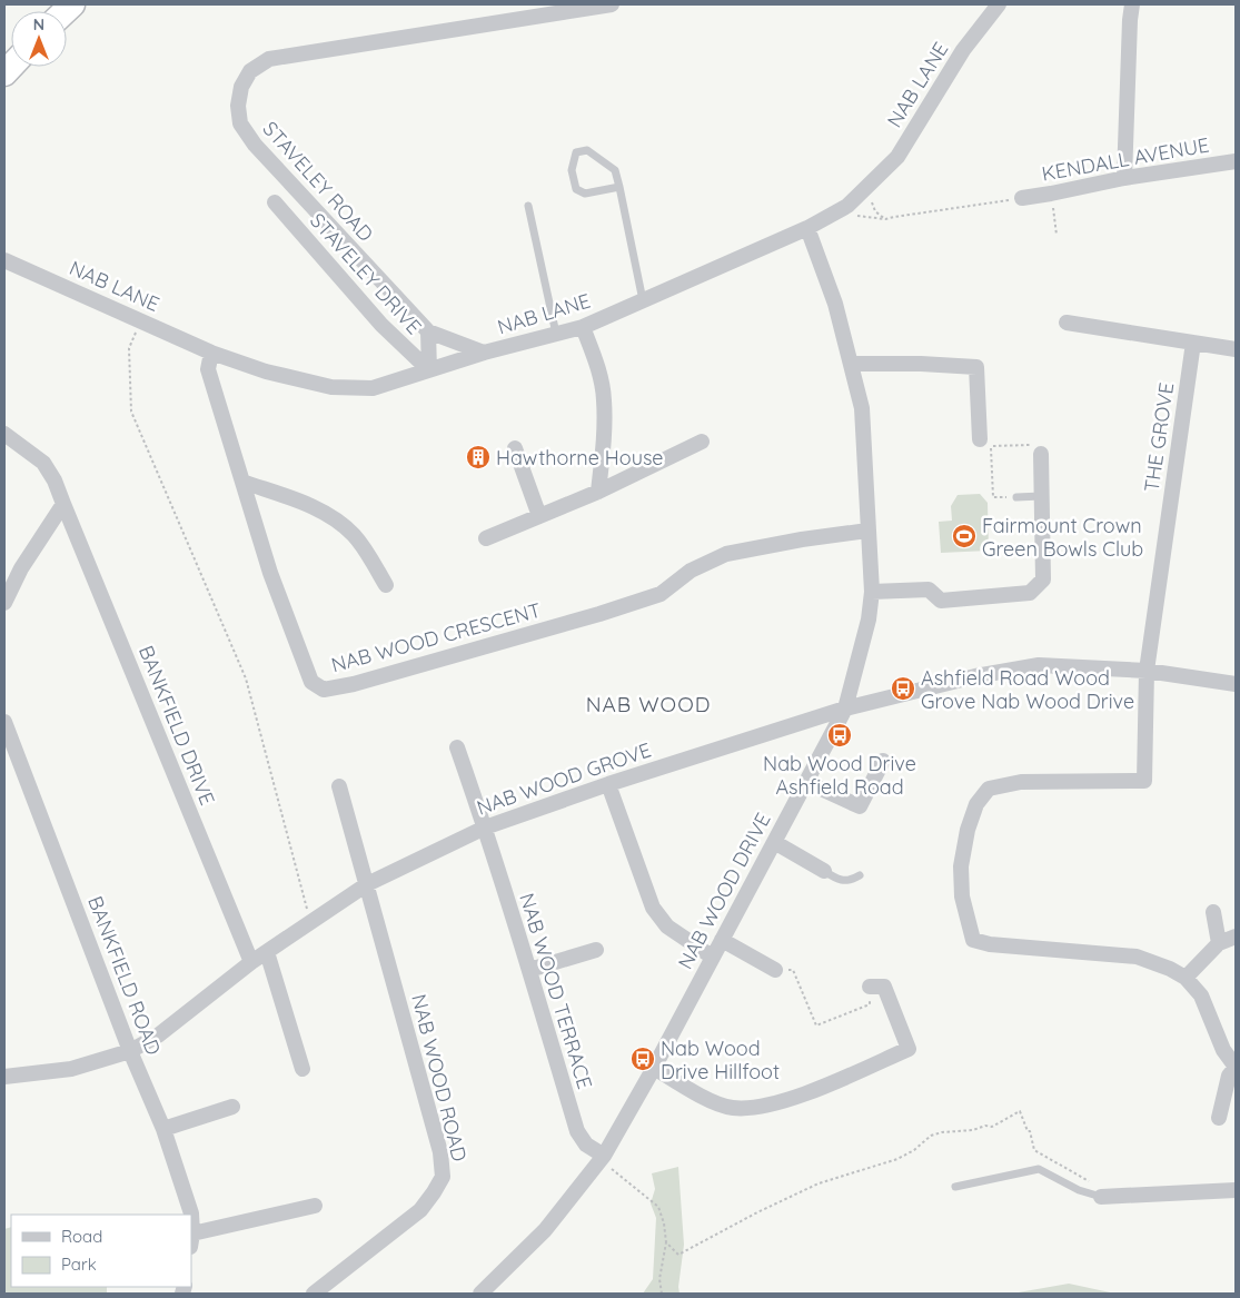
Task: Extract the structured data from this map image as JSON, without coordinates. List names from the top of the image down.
{
  "streets": {
    "street": [
      "NAB LANE",
      "KENDALL AVENUE",
      "STAVELEY ROAD",
      "STAVELEY DRIVE",
      "THE GROVE",
      "NAB WOOD CRESCENT",
      "BANKFIELD DRIVE",
      "NAB WOOD GROVE",
      "NAB WOOD DRIVE",
      "BANKFIELD ROAD",
      "NAB WOOD TERRACE",
      "NAB WOOD ROAD"
    ]
  },
  "crossings": [
    ["NAB LANE", "STAVELEY ROAD"],
    ["NAB LANE", "STAVELEY DRIVE"],
    ["NAB LANE", "NAB WOOD CRESCENT"],
    ["NAB LANE", "NAB WOOD DRIVE"],
    ["THE GROVE", "NAB WOOD GROVE"],
    ["NAB WOOD CRESCENT", "NAB WOOD DRIVE"],
    ["BANKFIELD DRIVE", "NAB WOOD GROVE"],
    ["NAB WOOD GROVE", "NAB WOOD DRIVE"],
    ["NAB WOOD GROVE", "BANKFIELD ROAD"],
    ["NAB WOOD GROVE", "NAB WOOD TERRACE"],
    ["NAB WOOD GROVE", "NAB WOOD ROAD"],
    ["NAB WOOD DRIVE", "NAB WOOD TERRACE"]
  ],
  "districts": ["NAB WOOD"],
  "places": {
    "building": ["Hawthorne House"],
    "sports": ["Fairmount Crown Green Bowls Club"],
    "bus stop": ["Ashfield Road Wood Grove Nab Wood Drive", "Nab Wood Drive Ashfield Road", "Nab Wood Drive Hillfoot"]
  },
  "legend": ["Road", "Park"],
  "north": "top"
}
